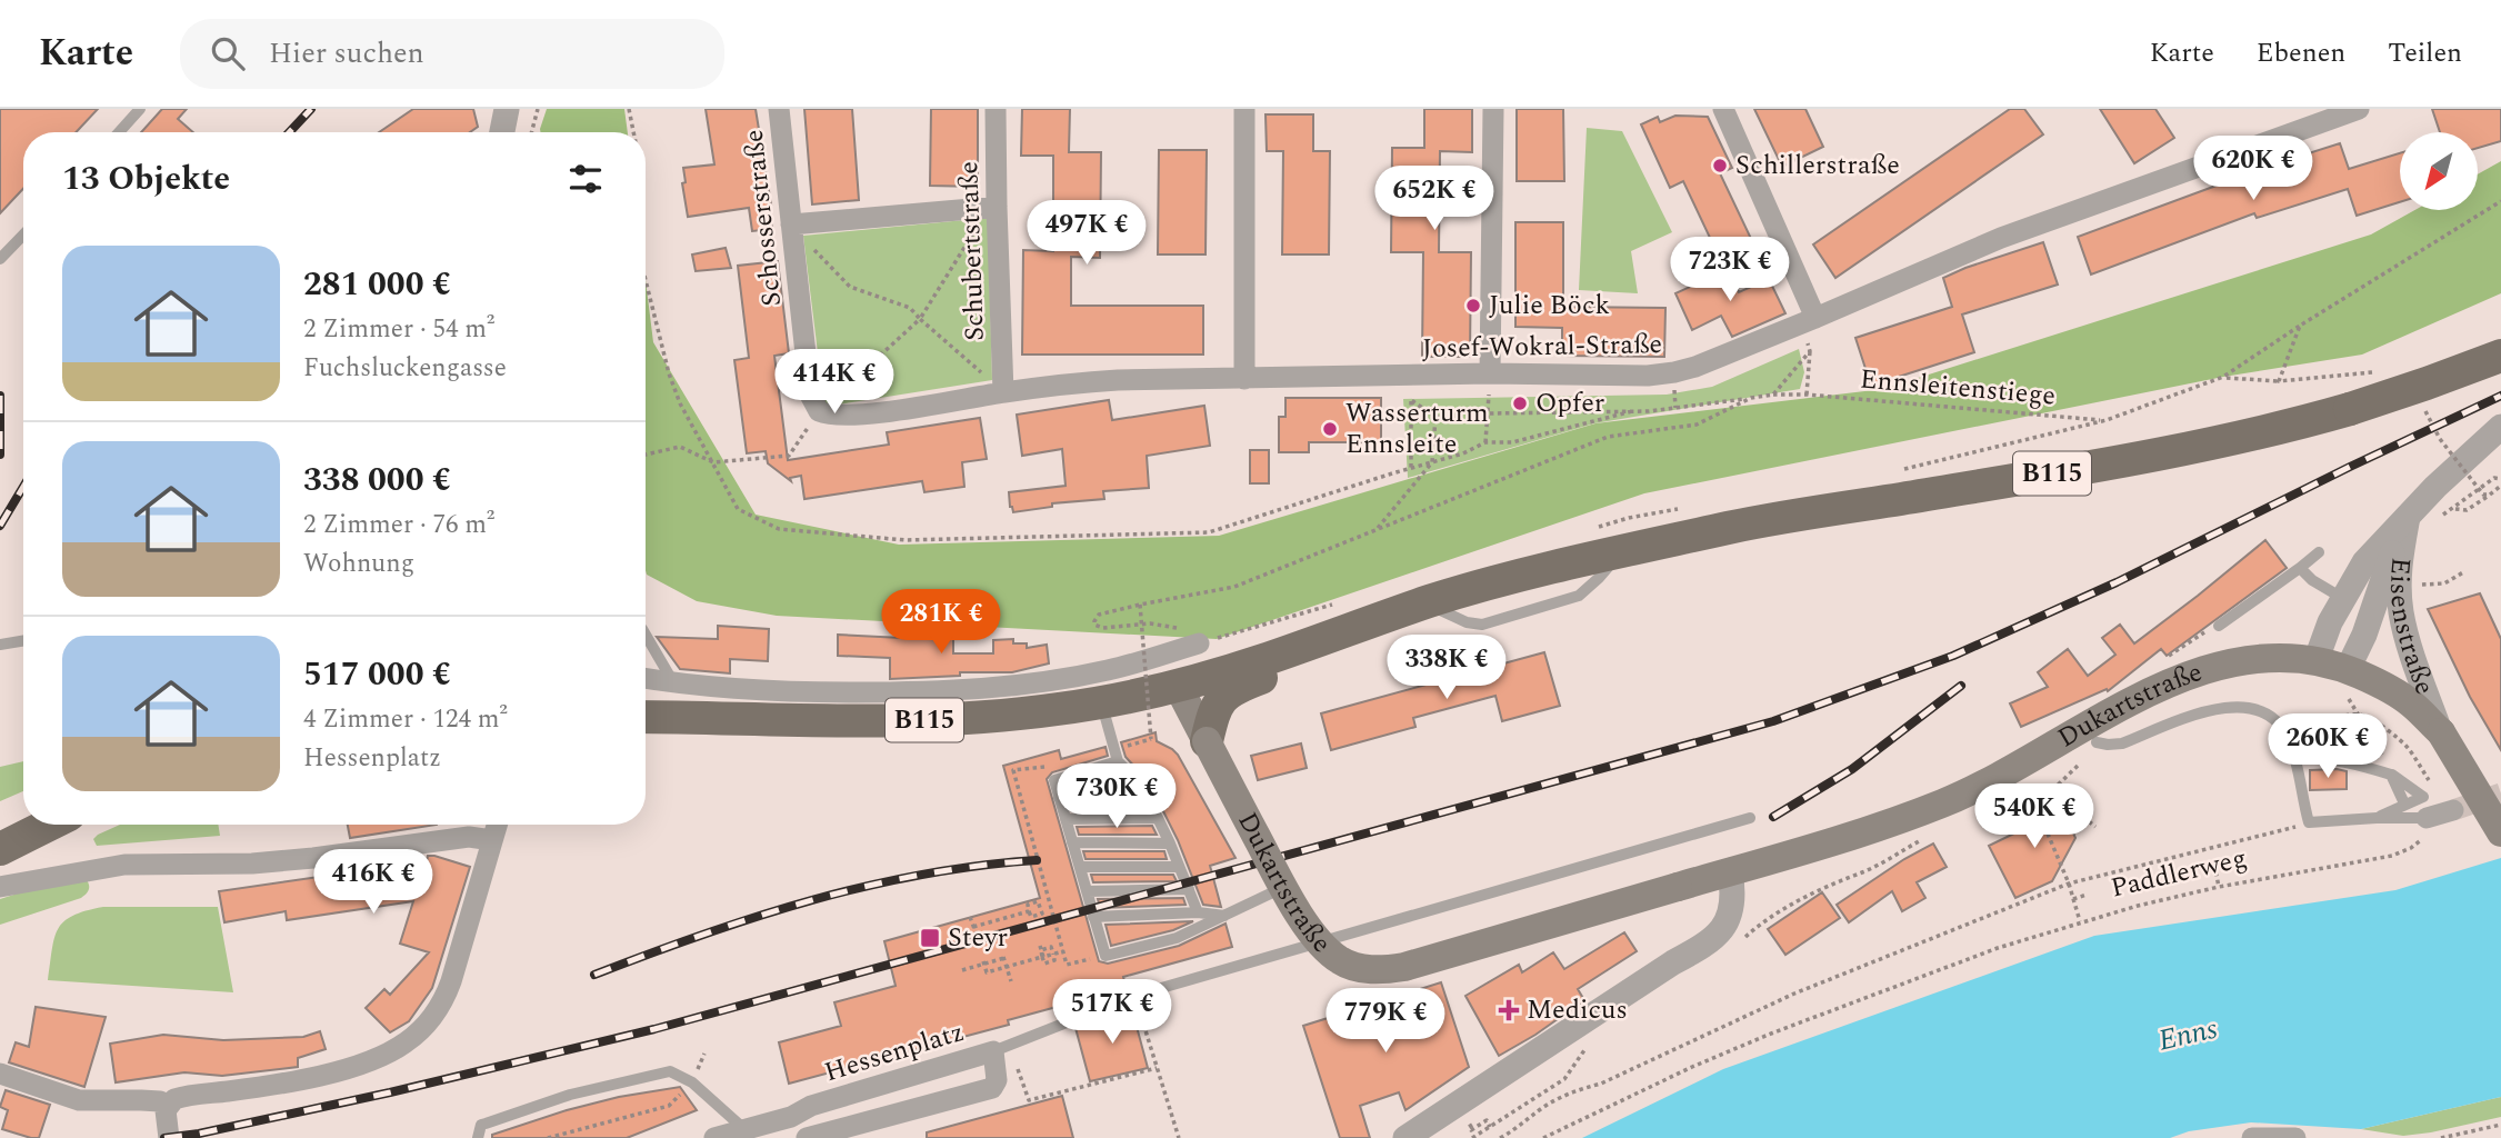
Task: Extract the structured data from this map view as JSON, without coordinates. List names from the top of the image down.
{
  "streets": {
    "main road": ["B115", "Dukartstraße"],
    "street": [
      "Schosserstraße",
      "Schubertstraße",
      "Josef-Wokral-Straße",
      "Eisenstraße",
      "Hessenplatz"
    ],
    "path": ["Ennsleitenstiege", "Paddlerweg"]
  },
  "crossings": [
    ["Schosserstraße", "Josef-Wokral-Straße"],
    ["Schubertstraße", "Josef-Wokral-Straße"],
    ["B115", "Dukartstraße"],
    ["Eisenstraße", "Dukartstraße"]
  ],
  "water": ["Enns"],
  "places": {
    "other": [
      "Schillerstraße",
      "Julie Böck",
      "Opfer",
      "Wasserturm Ennsleite"
    ],
    "transit": ["Steyr"],
    "health": ["Medicus"]
  },
  "north": "bottom left",
  "page": {
    "header": "Karte",
    "search": "Hier suchen",
    "nav": ["Karte", "Ebenen", "Teilen"],
    "heading": "13 Objekte",
    "price": [
      "620K €",
      "652K €",
      "497K €",
      "723K €",
      "414K €",
      "281K €",
      "338K €",
      "260K €",
      "730K €",
      "540K €",
      "416K €",
      "517K €",
      "779K €"
    ],
    "list": [
      {
        "name": "281 000 €",
        "note": "2 Zimmer · 54 m² · Fuchsluckengasse"
      },
      {
        "name": "338 000 €",
        "note": "2 Zimmer · 76 m² · Wohnung"
      },
      {
        "name": "517 000 €",
        "note": "4 Zimmer · 124 m² · Hessenplatz"
      }
    ]
  }
}
